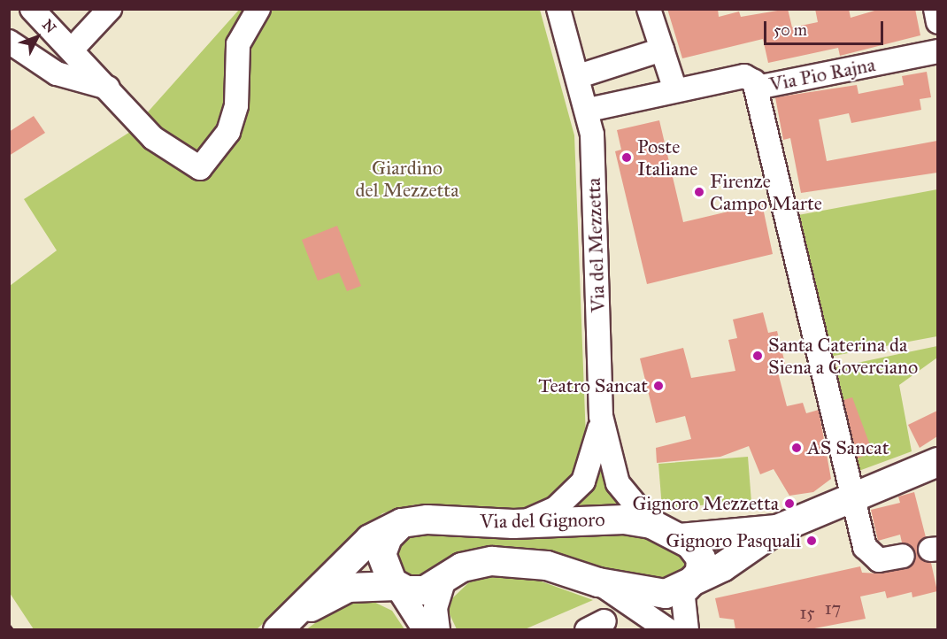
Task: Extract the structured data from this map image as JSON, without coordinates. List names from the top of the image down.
{
  "streets": {
    "main road": ["Via del Gignoro"],
    "street": ["Via Pio Rajna", "Via del Mezzetta"]
  },
  "crossings": [
    ["Via Pio Rajna", "Via del Mezzetta"],
    ["Via del Mezzetta", "Via del Gignoro"]
  ],
  "parks": ["Giardino del Mezzetta"],
  "places": [
    "Poste Italiane",
    "Firenze Campo Marte",
    "Santa Caterina da Siena a Coverciano",
    "Teatro Sancat",
    "AS Sancat",
    "Gignoro Mezzetta",
    "Gignoro Pasquali"
  ],
  "house_numbers": ["17", "15"],
  "scale_bar": "50 m",
  "north": "top right"
}
